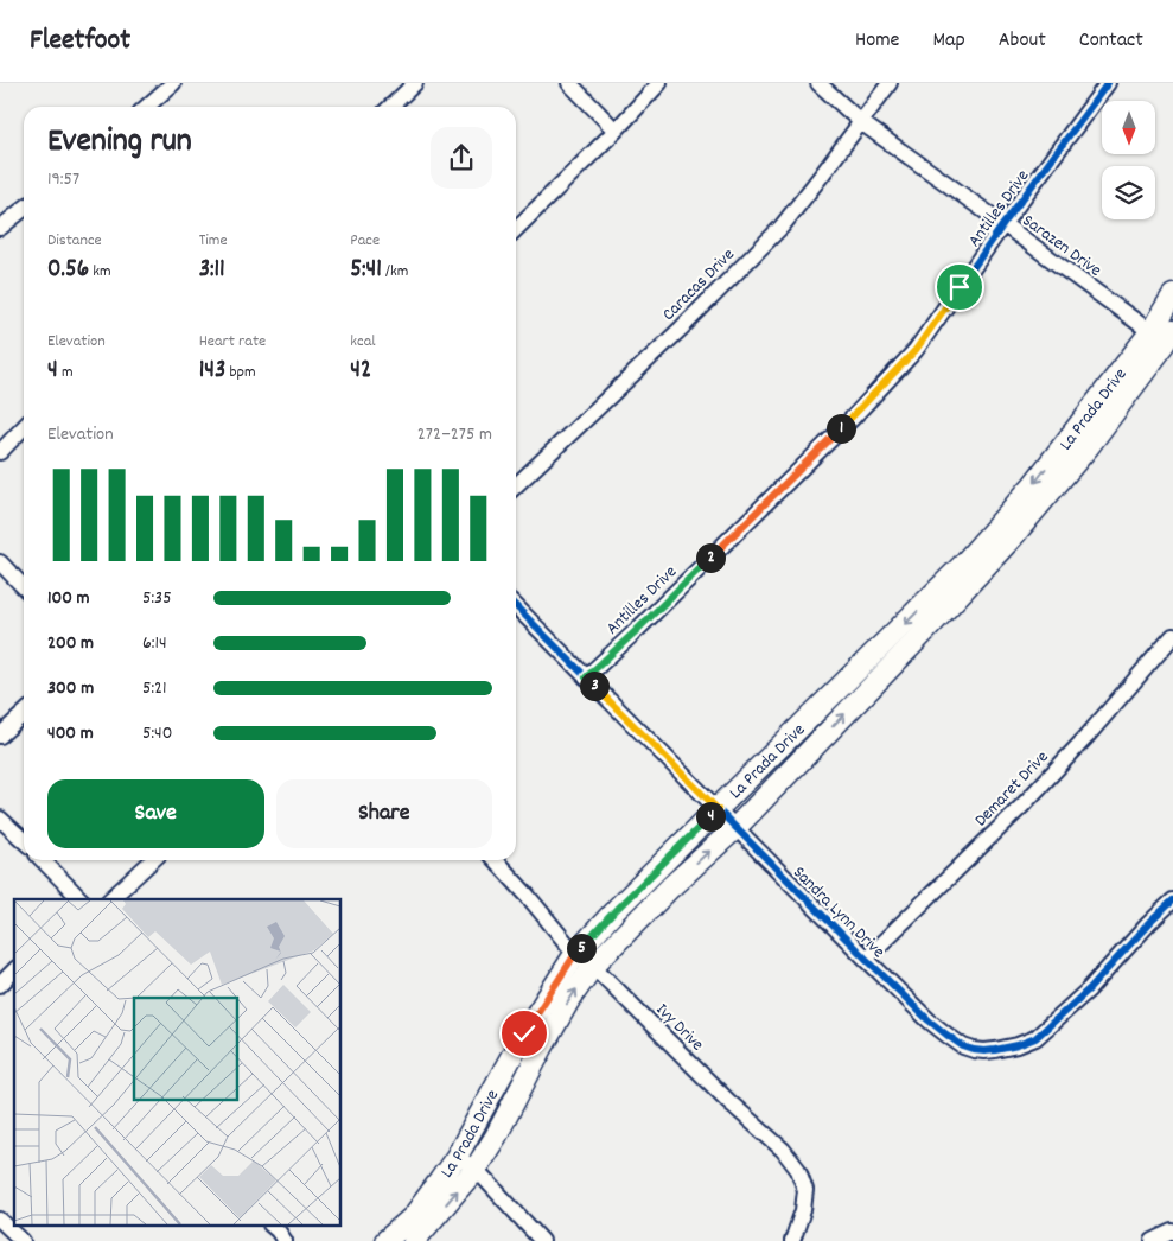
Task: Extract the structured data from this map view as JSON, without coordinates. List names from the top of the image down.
{
  "streets": {
    "main road": ["La Prada Drive"],
    "street": [
      "Antilles Drive",
      "Sarazen Drive",
      "Caracas Drive",
      "Demaret Drive",
      "Sandra Lynn Drive",
      "Ivy Drive"
    ]
  },
  "crossings": [
    ["Antilles Drive", "Sarazen Drive"],
    ["Antilles Drive", "Sandra Lynn Drive"],
    ["Sarazen Drive", "Caracas Drive"],
    ["Sarazen Drive", "La Prada Drive"],
    ["La Prada Drive", "Sandra Lynn Drive"],
    ["La Prada Drive", "Ivy Drive"],
    ["Demaret Drive", "Sandra Lynn Drive"]
  ],
  "north": "bottom",
  "page": {
    "header": "Fleetfoot",
    "nav": [
      "Home",
      "Map",
      "About",
      "Contact"
    ],
    "heading": ["Evening run", "19:57"],
    "stats": [
      ["Distance", "0.56 km"],
      ["Time", "3:11"],
      ["Pace", "5:41 /km"],
      ["Elevation", "4 m"],
      ["Heart rate", "143 bpm"],
      ["kcal", "42"]
    ],
    "chart": ["Elevation", "272–275 m"],
    "pins": [
      "1",
      "2",
      "3",
      "4",
      "5"
    ],
    "list": [
      {
        "name": "100 m",
        "note": "5:35"
      },
      {
        "name": "200 m",
        "note": "6:14"
      },
      {
        "name": "300 m",
        "note": "5:21"
      },
      {
        "name": "400 m",
        "note": "5:40"
      }
    ],
    "buttons": ["Save", "Share"]
  }
}
